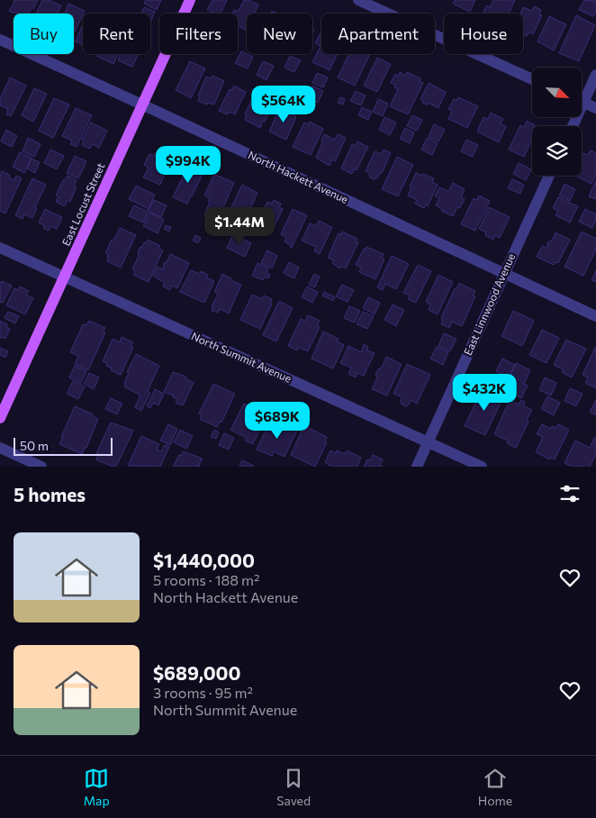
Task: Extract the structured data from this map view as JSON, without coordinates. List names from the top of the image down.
{
  "streets": {
    "main road": ["East Locust Street"],
    "street": ["North Hackett Avenue", "East Linnwood Avenue", "North Summit Avenue"]
  },
  "crossings": [
    ["North Hackett Avenue", "East Locust Street"],
    ["North Hackett Avenue", "East Linnwood Avenue"],
    ["East Locust Street", "North Summit Avenue"],
    ["East Linnwood Avenue", "North Summit Avenue"]
  ],
  "scale_bar": "50 m",
  "north": "bottom right",
  "page": {
    "chip": [
      "Buy",
      "Rent",
      "Filters",
      "New",
      "Apartment",
      "House"
    ],
    "price": [
      "$564K",
      "$994K",
      "$1.44M",
      "$432K",
      "$689K"
    ],
    "scale": "50 m",
    "heading": "5 homes",
    "list": [
      {
        "name": "$1,440,000",
        "note": "5 rooms · 188 m² · North Hackett Avenue"
      },
      {
        "name": "$689,000",
        "note": "3 rooms · 95 m² · North Summit Avenue"
      }
    ],
    "tabs": ["Map", "Saved", "Home"]
  }
}
